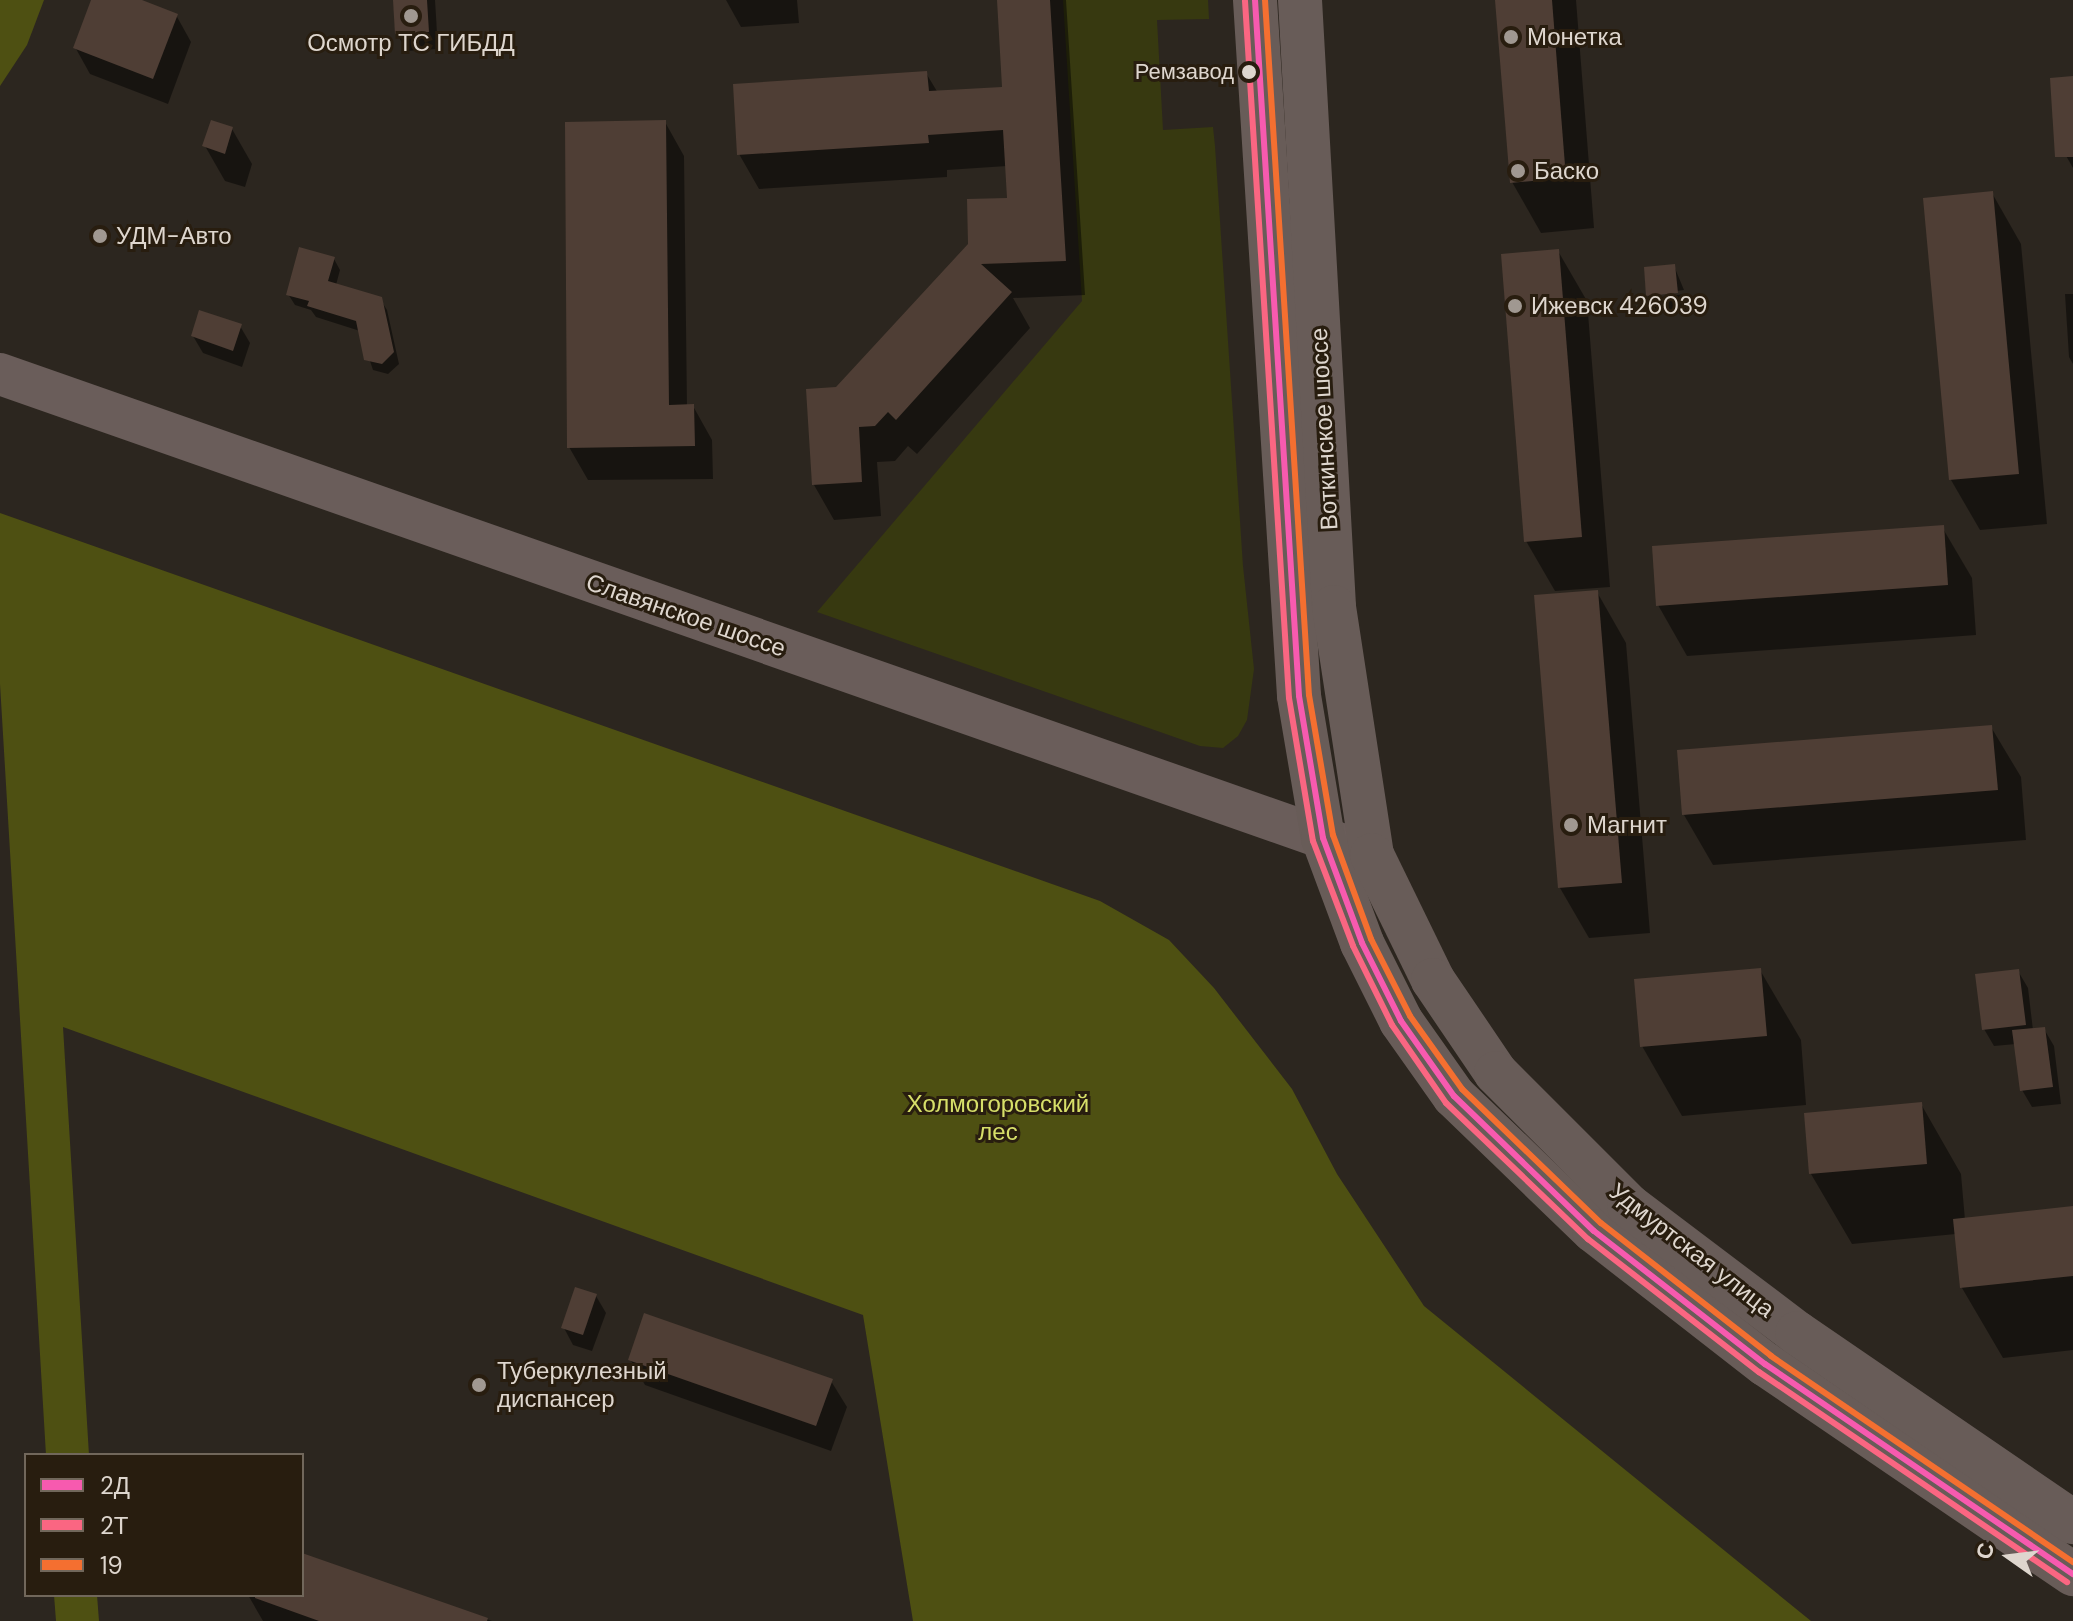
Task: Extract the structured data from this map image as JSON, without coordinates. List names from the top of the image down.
{
  "streets": {
    "main road": ["Воткинское шоссе", "Славянское шоссе", "Удмуртская улица"]
  },
  "crossings": [
    ["Воткинское шоссе", "Славянское шоссе"],
    ["Воткинское шоссе", "Удмуртская улица"],
    ["Славянское шоссе", "Удмуртская улица"]
  ],
  "parks": ["Холмогоровский лес"],
  "places": [
    "Осмотр ТС ГИБДД",
    "Монетка",
    "Ремзавод",
    "Баско",
    "УДМ-Авто",
    "Ижевск 426039",
    "Магнит",
    "Туберкулезный диспансер"
  ],
  "lines": ["transit line 2Д", "transit line 19", "transit line 2Т"],
  "legend": ["2Д", "2Т", "19"],
  "north": "left"
}
